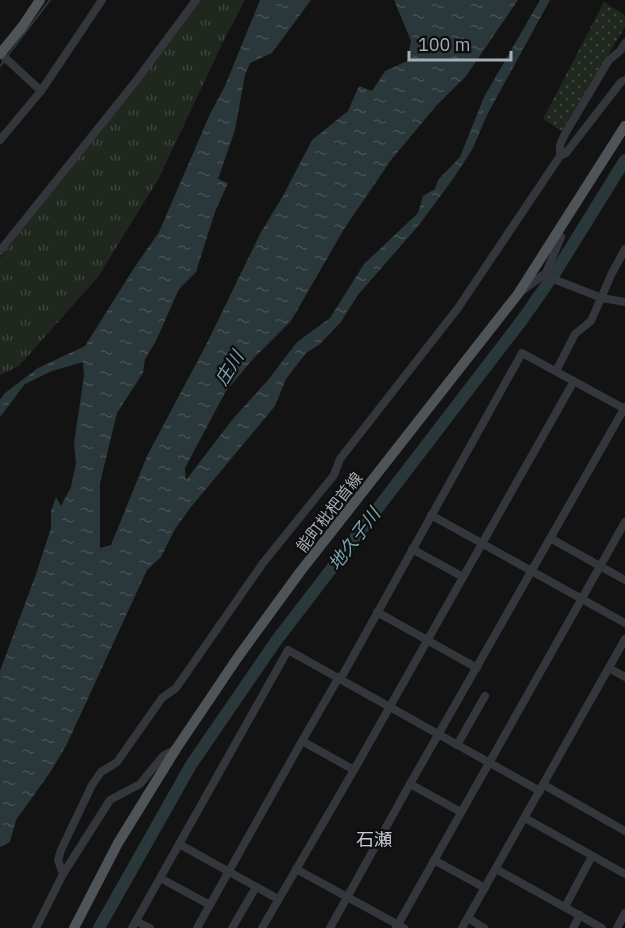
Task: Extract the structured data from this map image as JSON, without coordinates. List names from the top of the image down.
{
  "streets": {
    "main road": ["能町枇杷首線"]
  },
  "districts": ["石瀬"],
  "water": ["庄川", "地久子川"],
  "scale_bar": "100 m"
}
